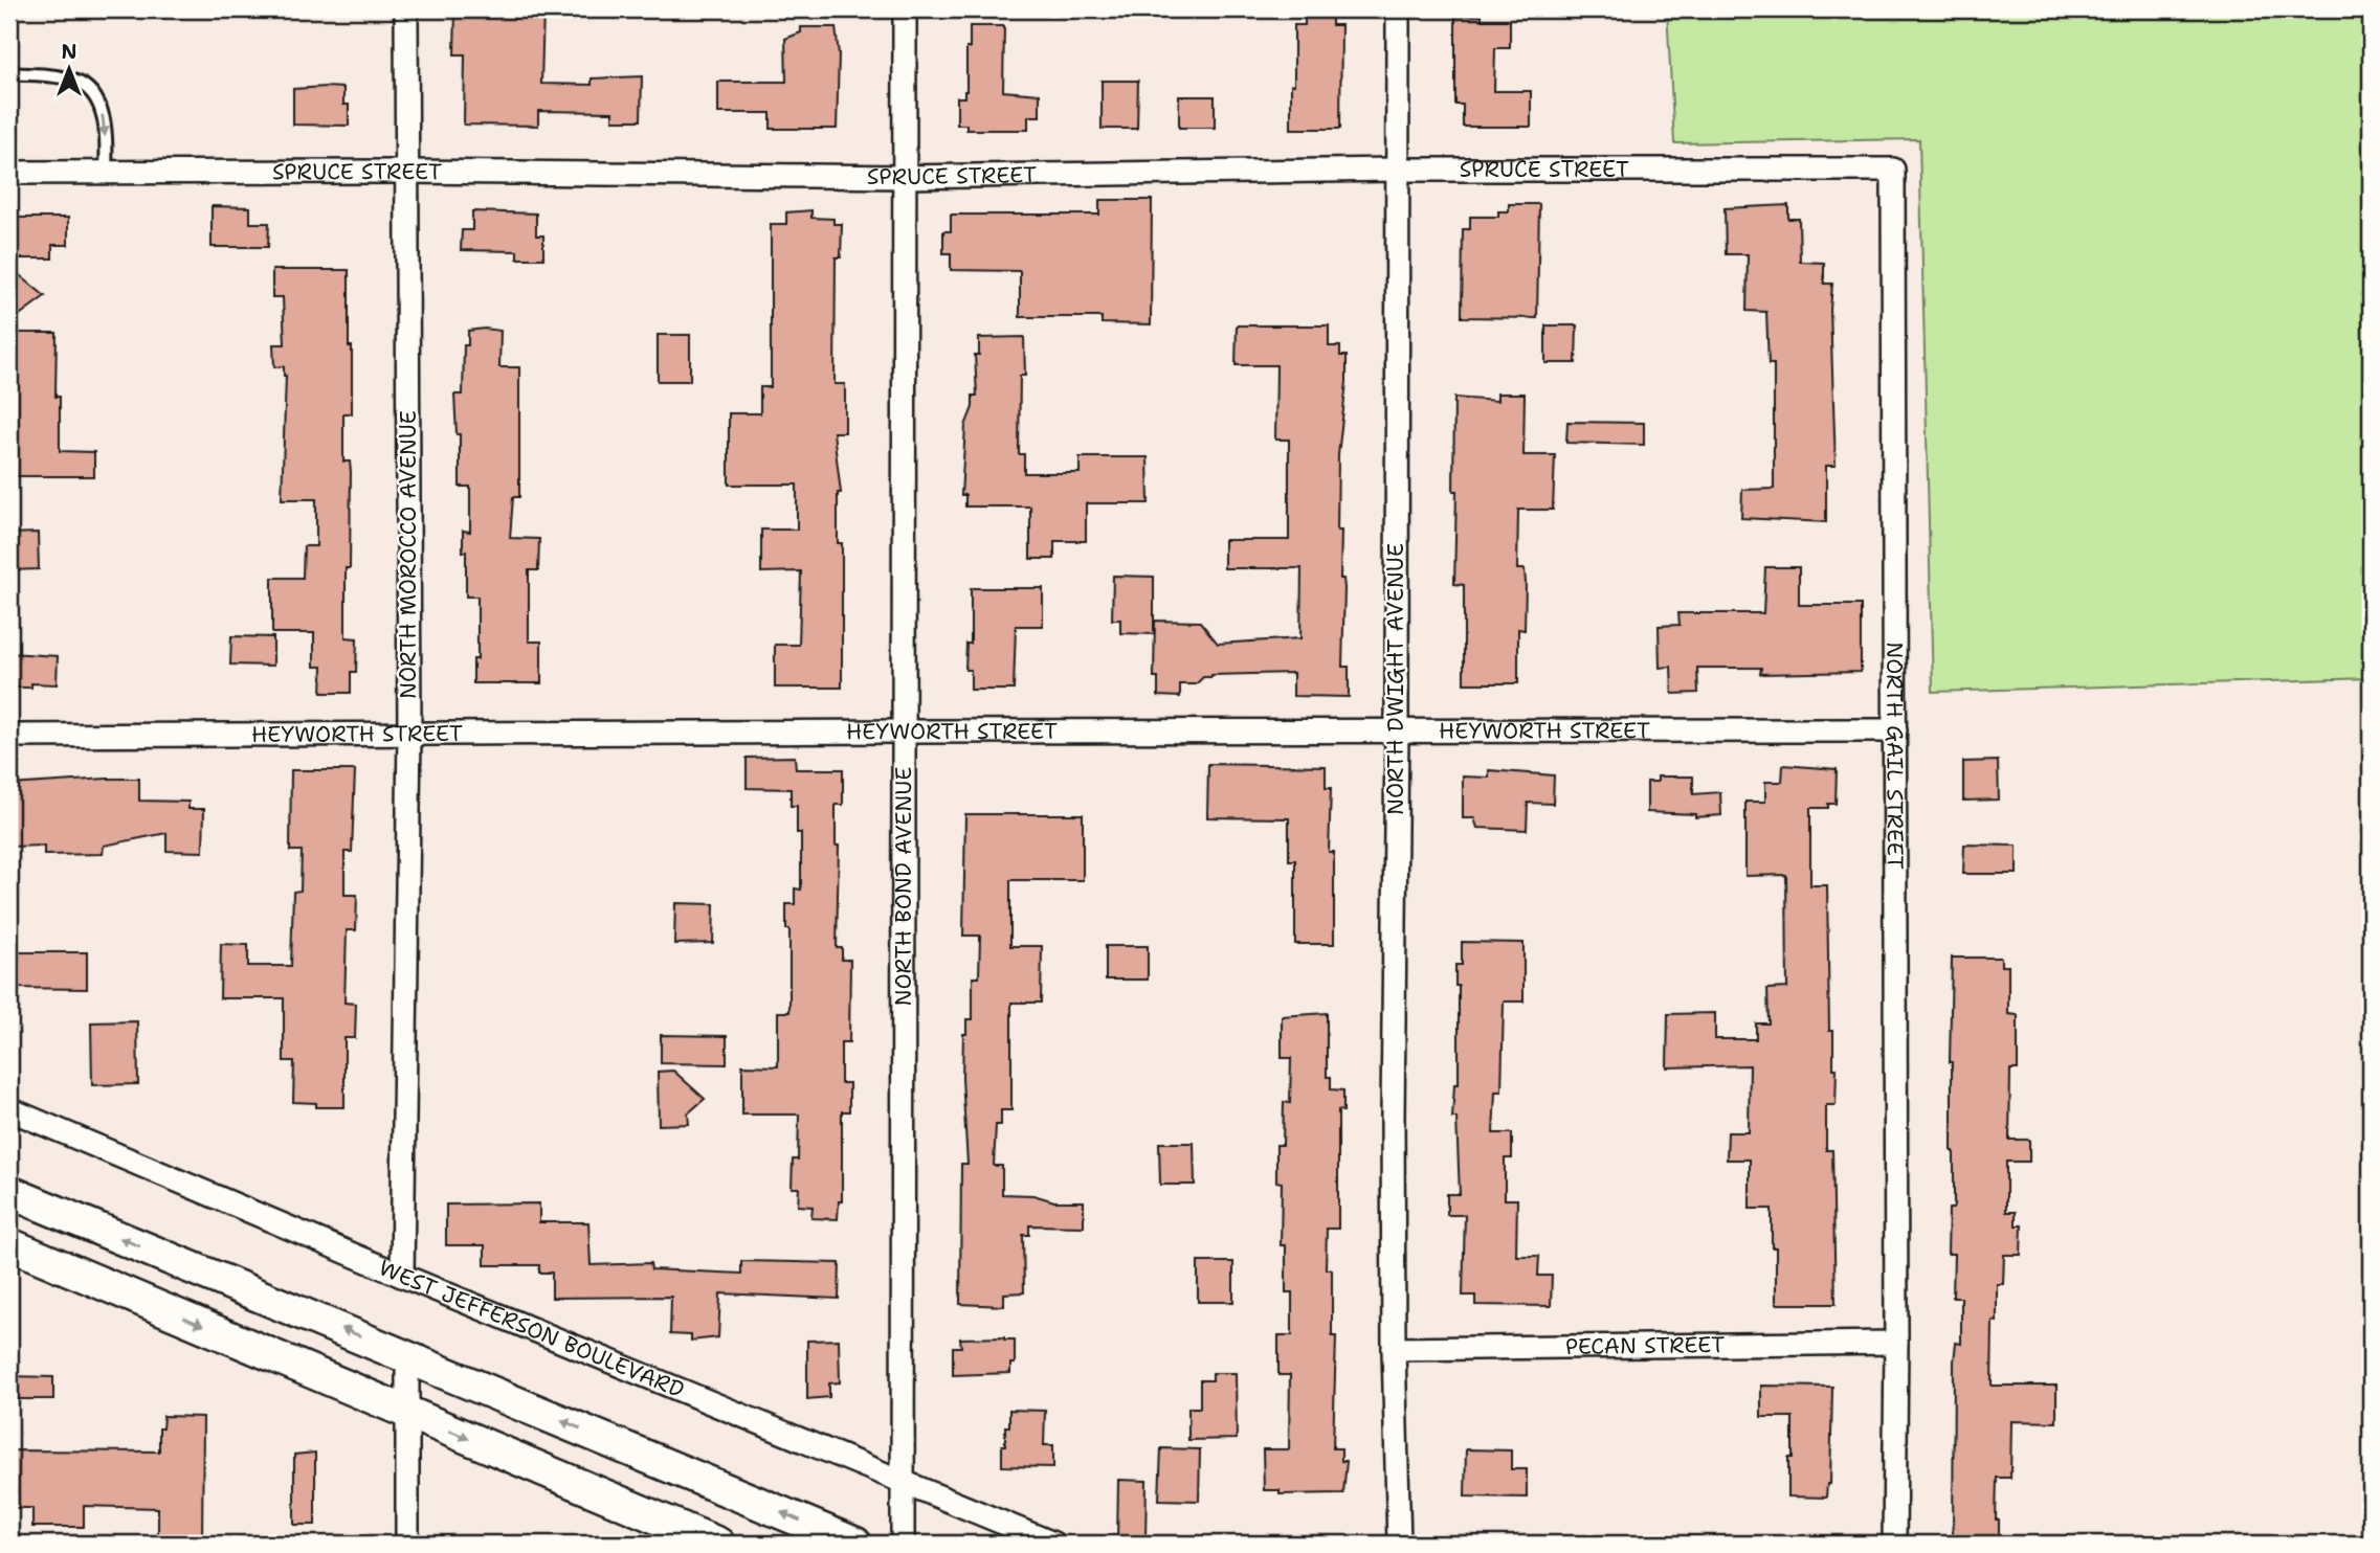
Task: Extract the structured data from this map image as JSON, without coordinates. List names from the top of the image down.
{
  "streets": {
    "street": [
      "SPRUCE STREET",
      "NORTH MOROCCO AVENUE",
      "NORTH DWIGHT AVENUE",
      "HEYWORTH STREET",
      "NORTH GAIL STREET",
      "NORTH BOND AVENUE",
      "WEST JEFFERSON BOULEVARD",
      "PECAN STREET"
    ]
  },
  "crossings": [
    ["SPRUCE STREET", "NORTH MOROCCO AVENUE"],
    ["SPRUCE STREET", "NORTH DWIGHT AVENUE"],
    ["SPRUCE STREET", "NORTH GAIL STREET"],
    ["SPRUCE STREET", "NORTH BOND AVENUE"],
    ["NORTH MOROCCO AVENUE", "HEYWORTH STREET"],
    ["NORTH MOROCCO AVENUE", "WEST JEFFERSON BOULEVARD"],
    ["NORTH DWIGHT AVENUE", "HEYWORTH STREET"],
    ["NORTH DWIGHT AVENUE", "PECAN STREET"],
    ["HEYWORTH STREET", "NORTH GAIL STREET"],
    ["HEYWORTH STREET", "NORTH BOND AVENUE"],
    ["NORTH GAIL STREET", "PECAN STREET"],
    ["NORTH BOND AVENUE", "WEST JEFFERSON BOULEVARD"]
  ],
  "north": "top"
}
